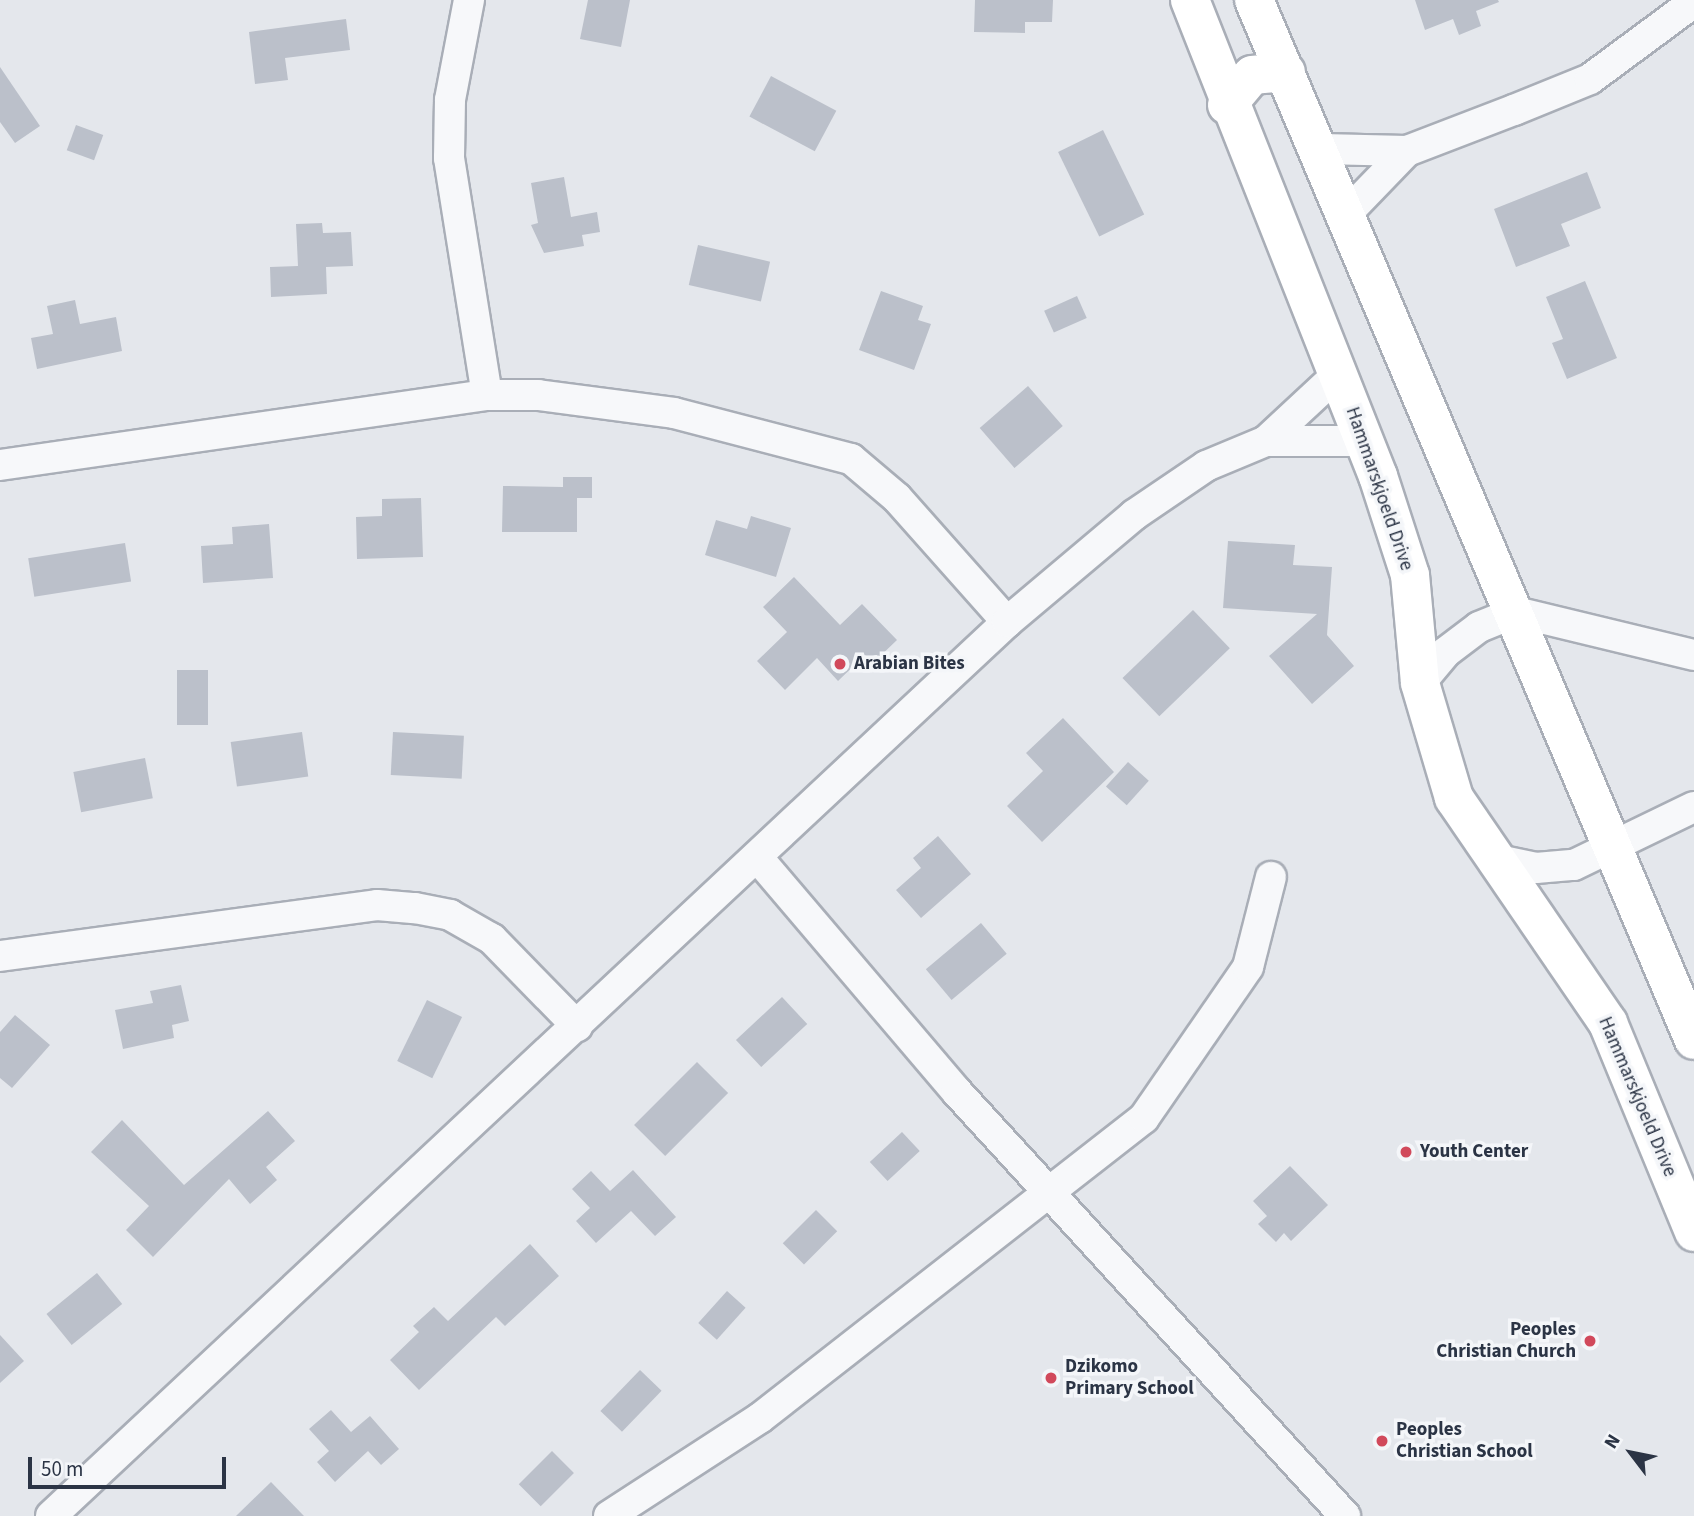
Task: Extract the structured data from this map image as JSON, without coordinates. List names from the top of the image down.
{
  "streets": {
    "main road": ["Hammarskjoeld Drive"]
  },
  "places": [
    "Arabian Bites",
    "Youth Center",
    "Peoples Christian Church",
    "Dzikomo Primary School",
    "Peoples Christian School"
  ],
  "scale_bar": "50 m",
  "north": "top left"
}
